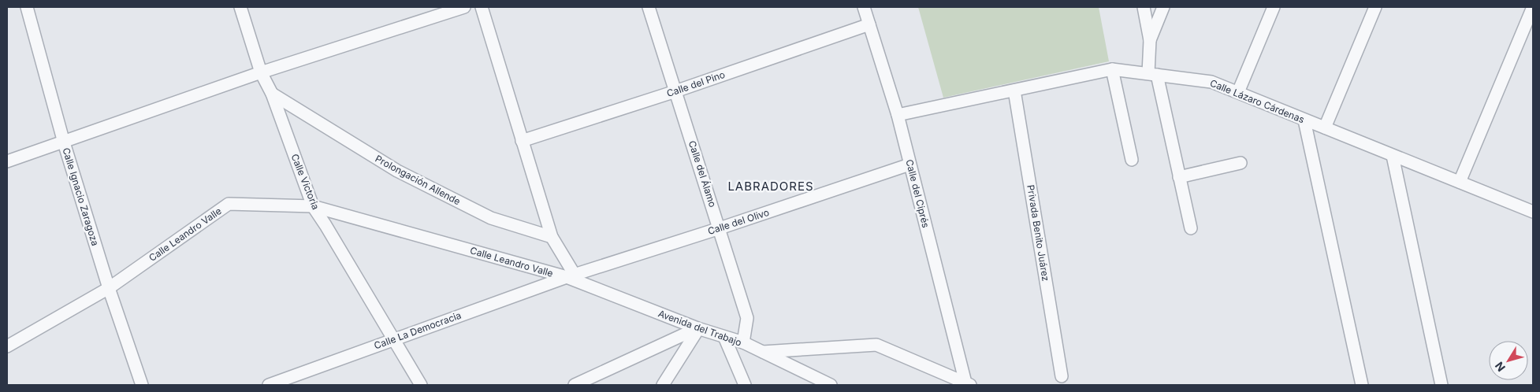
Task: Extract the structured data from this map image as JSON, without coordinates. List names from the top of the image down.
{
  "streets": {
    "street": [
      "Calle del Pino",
      "Calle Lázaro Cárdenas",
      "Calle del Álamo",
      "Prolongación Allende",
      "Calle Victoria",
      "Calle del Ciprés",
      "Calle Ignacio Zaragoza",
      "Calle del Olivo",
      "Privada Benito Juárez",
      "Calle Leandro Valle",
      "Avenida del Trabajo",
      "Calle La Democracia"
    ]
  },
  "crossings": [
    ["Calle del Pino", "Calle del Álamo"],
    ["Calle del Pino", "Calle del Ciprés"],
    ["Calle Lázaro Cárdenas", "Calle del Ciprés"],
    ["Calle Lázaro Cárdenas", "Privada Benito Juárez"],
    ["Calle del Álamo", "Calle del Olivo"],
    ["Calle del Álamo", "Avenida del Trabajo"],
    ["Prolongación Allende", "Calle Victoria"],
    ["Calle Victoria", "Calle Leandro Valle"],
    ["Calle Victoria", "Calle La Democracia"],
    ["Calle del Ciprés", "Calle del Olivo"],
    ["Calle Ignacio Zaragoza", "Calle Leandro Valle"],
    ["Calle del Olivo", "Calle Leandro Valle"],
    ["Calle del Olivo", "Avenida del Trabajo"],
    ["Calle del Olivo", "Calle La Democracia"],
    ["Calle Leandro Valle", "Avenida del Trabajo"],
    ["Calle Leandro Valle", "Calle La Democracia"],
    ["Avenida del Trabajo", "Calle La Democracia"]
  ],
  "districts": ["LABRADORES"],
  "north": "bottom left"
}
